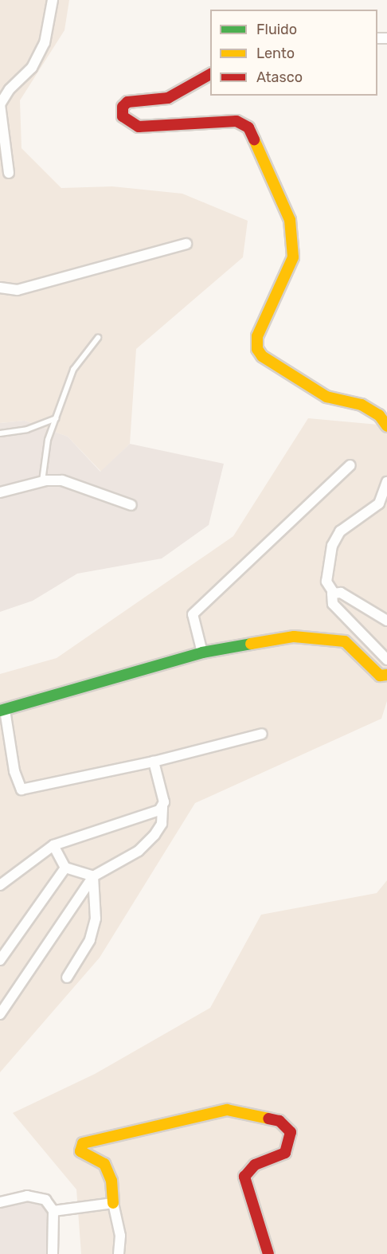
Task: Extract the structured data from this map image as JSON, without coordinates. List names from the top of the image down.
{
  "legend": ["Fluido", "Lento", "Atasco"]
}
